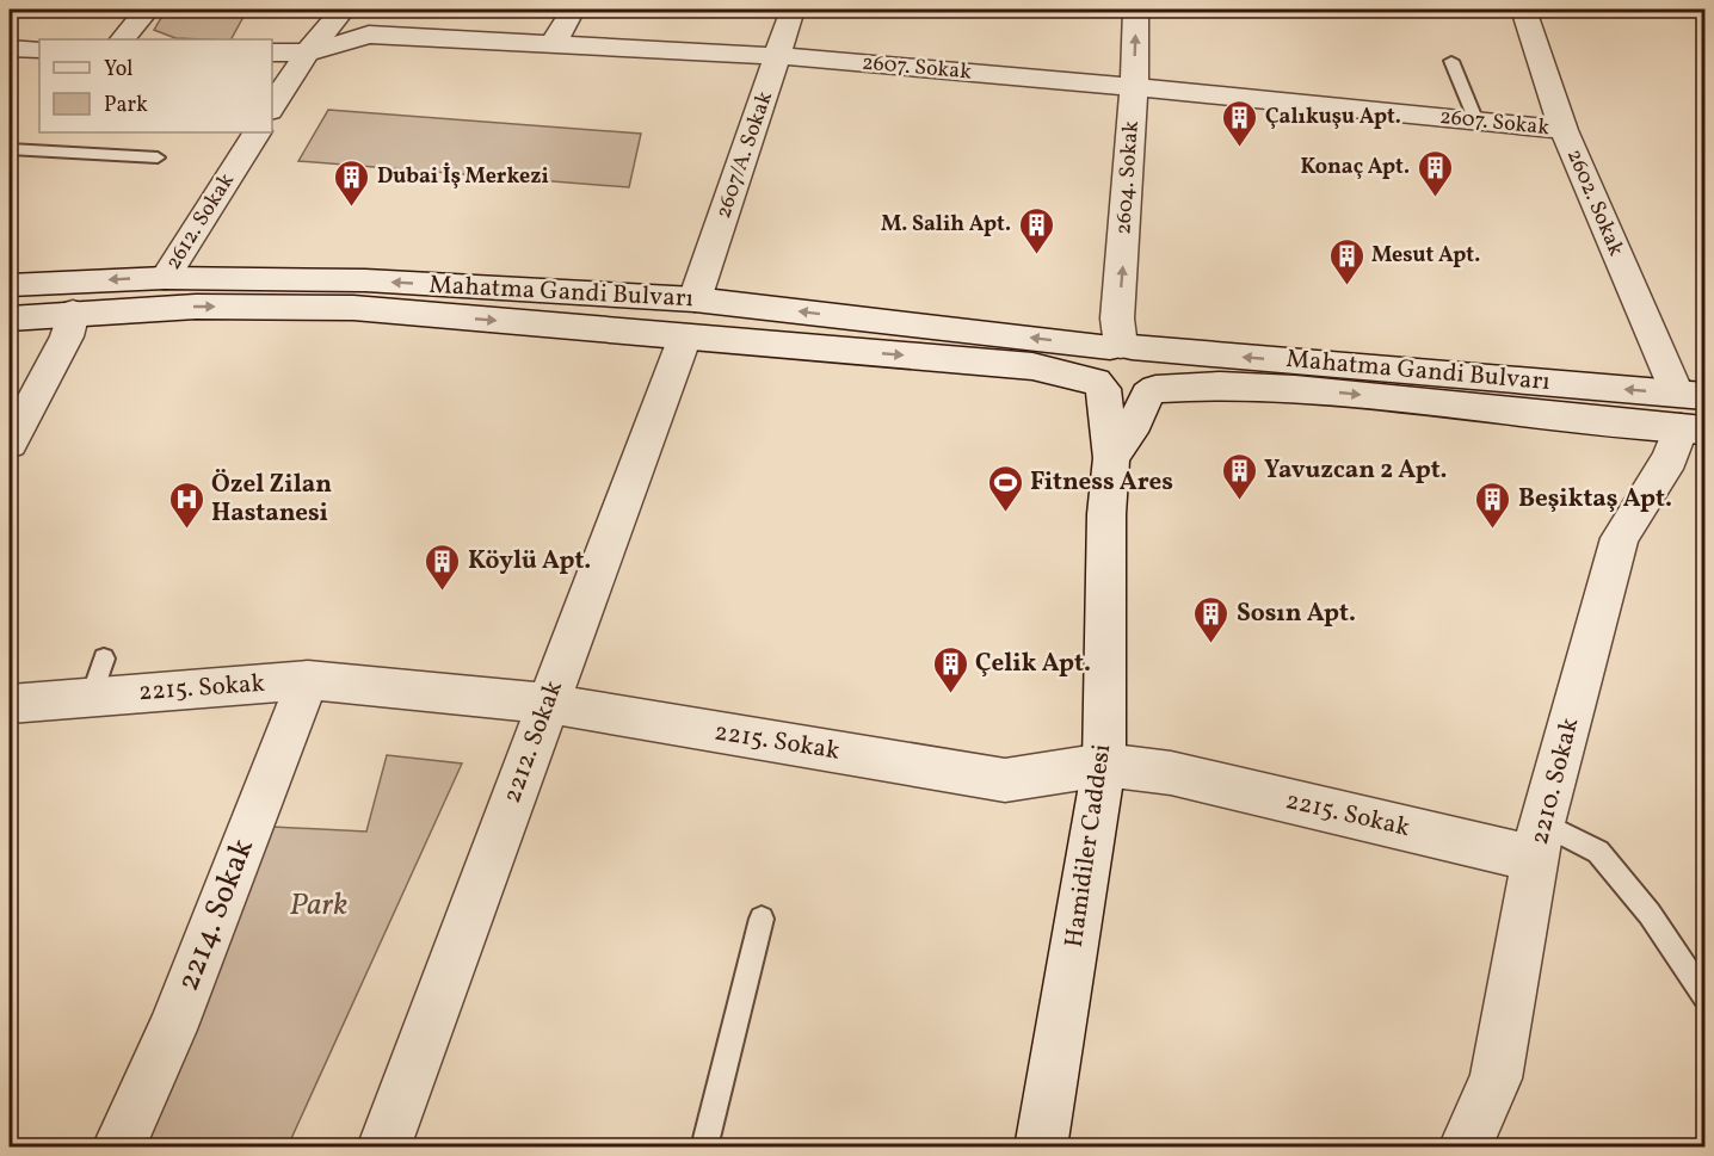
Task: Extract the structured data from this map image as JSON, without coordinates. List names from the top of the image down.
{
  "streets": {
    "street": [
      "2607. Sokak",
      "2607/A. Sokak",
      "2604. Sokak",
      "2602. Sokak",
      "2612. Sokak",
      "Mahatma Gandi Bulvarı",
      "2215. Sokak",
      "2212. Sokak",
      "2210. Sokak",
      "Hamidiler Caddesi",
      "2214. Sokak"
    ]
  },
  "crossings": [
    ["2607. Sokak", "2607/A. Sokak"],
    ["2607. Sokak", "2604. Sokak"],
    ["2607. Sokak", "2602. Sokak"],
    ["2607/A. Sokak", "Mahatma Gandi Bulvarı"],
    ["2607/A. Sokak", "2212. Sokak"],
    ["2604. Sokak", "Mahatma Gandi Bulvarı"],
    ["2604. Sokak", "Hamidiler Caddesi"],
    ["2602. Sokak", "Mahatma Gandi Bulvarı"],
    ["2602. Sokak", "2210. Sokak"],
    ["2612. Sokak", "Mahatma Gandi Bulvarı"],
    ["Mahatma Gandi Bulvarı", "2212. Sokak"],
    ["Mahatma Gandi Bulvarı", "2210. Sokak"],
    ["Mahatma Gandi Bulvarı", "Hamidiler Caddesi"],
    ["2215. Sokak", "2212. Sokak"],
    ["2215. Sokak", "2210. Sokak"],
    ["2215. Sokak", "Hamidiler Caddesi"],
    ["2215. Sokak", "2214. Sokak"]
  ],
  "one_way": ["2604. Sokak"],
  "parks": ["Park"],
  "places": {
    "building": [
      "Çalıkuşu Apt.",
      "Konaç Apt.",
      "Dubai İş Merkezi",
      "M. Salih Apt.",
      "Mesut Apt.",
      "Yavuzcan 2 Apt.",
      "Beşiktaş Apt.",
      "Köylü Apt.",
      "Sosın Apt.",
      "Çelik Apt."
    ],
    "sports": ["Fitness Ares"],
    "hospital": ["Özel Zilan Hastanesi"]
  },
  "legend": ["Yol", "Park"]
}
